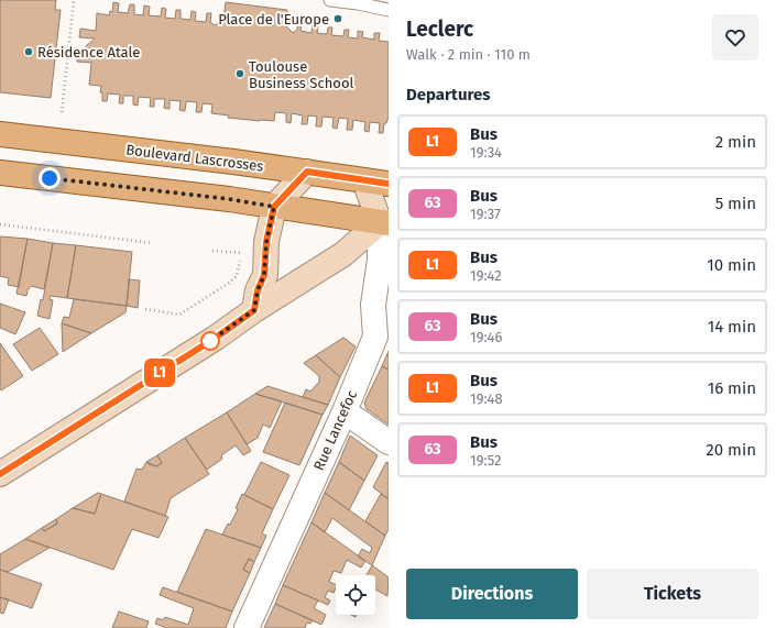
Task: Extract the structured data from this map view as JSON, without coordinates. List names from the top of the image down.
{
  "streets": {
    "main road": ["Boulevard Lascrosses"],
    "street": ["Rue Lancefoc"]
  },
  "places": ["Place de l'Europe", "Résidence Atale", "Toulouse Business School"],
  "lines": ["bus line L1"],
  "page": {
    "on_map": "L1",
    "heading": [
      ["Leclerc", "Walk · 2 min · 110 m"],
      "Departures"
    ],
    "list": [
      {
        "mark": "L1",
        "name": "Bus",
        "note": "19:34",
        "value": "2 min"
      },
      {
        "mark": "63",
        "name": "Bus",
        "note": "19:37",
        "value": "5 min"
      },
      {
        "mark": "L1",
        "name": "Bus",
        "note": "19:42",
        "value": "10 min"
      },
      {
        "mark": "63",
        "name": "Bus",
        "note": "19:46",
        "value": "14 min"
      },
      {
        "mark": "L1",
        "name": "Bus",
        "note": "19:48",
        "value": "16 min"
      },
      {
        "mark": "63",
        "name": "Bus",
        "note": "19:52",
        "value": "20 min"
      }
    ],
    "buttons": ["Directions", "Tickets"]
  }
}
